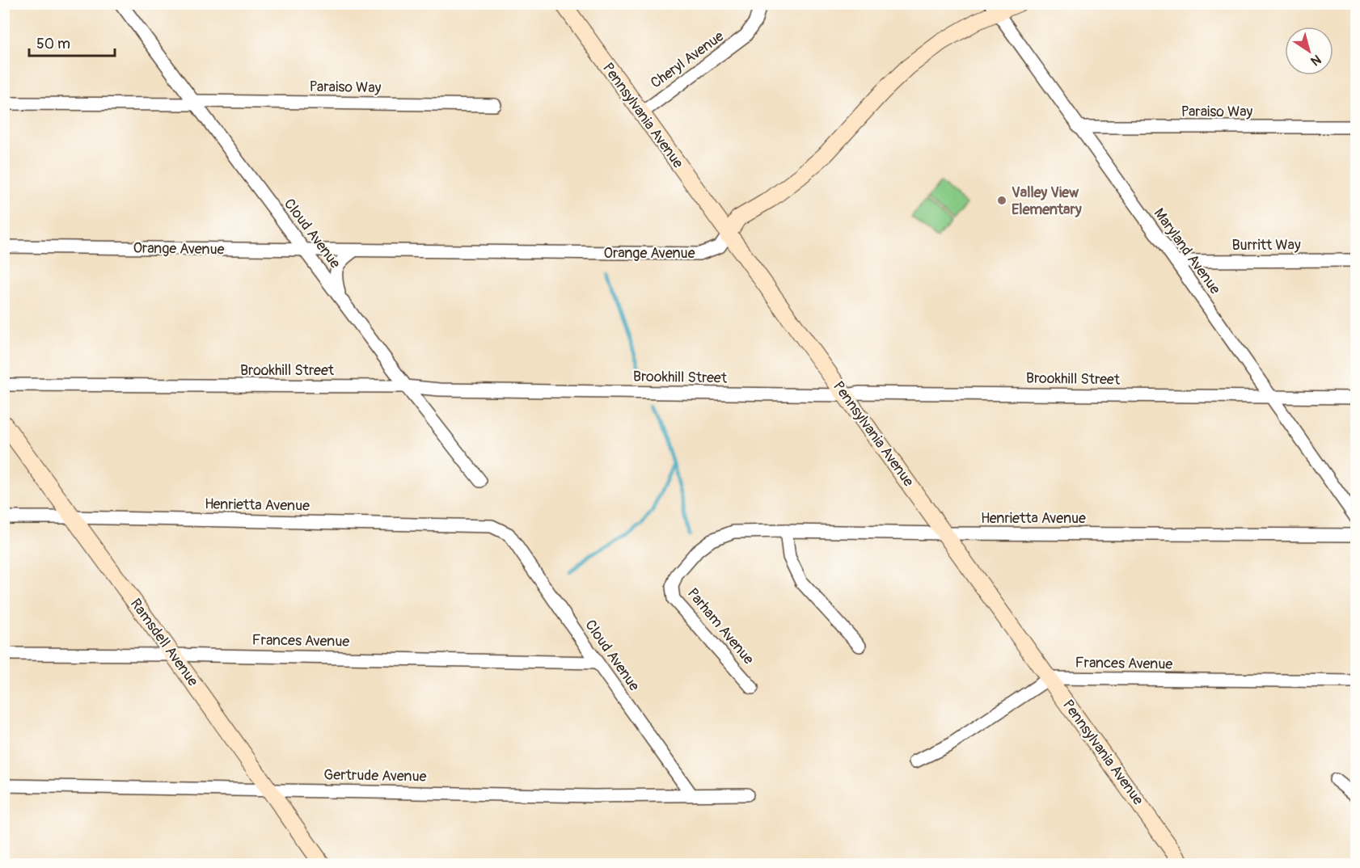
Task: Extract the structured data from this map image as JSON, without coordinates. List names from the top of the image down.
{
  "streets": {
    "main road": ["Pennsylvania Avenue", "Orange Avenue", "Ramsdell Avenue"],
    "street": [
      "Cheryl Avenue",
      "Paraiso Way",
      "Cloud Avenue",
      "Burritt Way",
      "Maryland Avenue",
      "Brookhill Street",
      "Henrietta Avenue",
      "Parham Avenue",
      "Frances Avenue",
      "Gertrude Avenue"
    ]
  },
  "crossings": [
    ["Cheryl Avenue", "Pennsylvania Avenue"],
    ["Paraiso Way", "Cloud Avenue"],
    ["Paraiso Way", "Maryland Avenue"],
    ["Pennsylvania Avenue", "Orange Avenue"],
    ["Pennsylvania Avenue", "Brookhill Street"],
    ["Pennsylvania Avenue", "Henrietta Avenue"],
    ["Pennsylvania Avenue", "Frances Avenue"],
    ["Cloud Avenue", "Orange Avenue"],
    ["Cloud Avenue", "Brookhill Street"],
    ["Cloud Avenue", "Henrietta Avenue"],
    ["Cloud Avenue", "Frances Avenue"],
    ["Cloud Avenue", "Gertrude Avenue"],
    ["Burritt Way", "Maryland Avenue"],
    ["Orange Avenue", "Maryland Avenue"],
    ["Maryland Avenue", "Brookhill Street"],
    ["Henrietta Avenue", "Parham Avenue"],
    ["Henrietta Avenue", "Ramsdell Avenue"],
    ["Frances Avenue", "Ramsdell Avenue"],
    ["Ramsdell Avenue", "Gertrude Avenue"]
  ],
  "places": ["Valley View Elementary"],
  "scale_bar": "50 m",
  "north": "bottom right"
}
